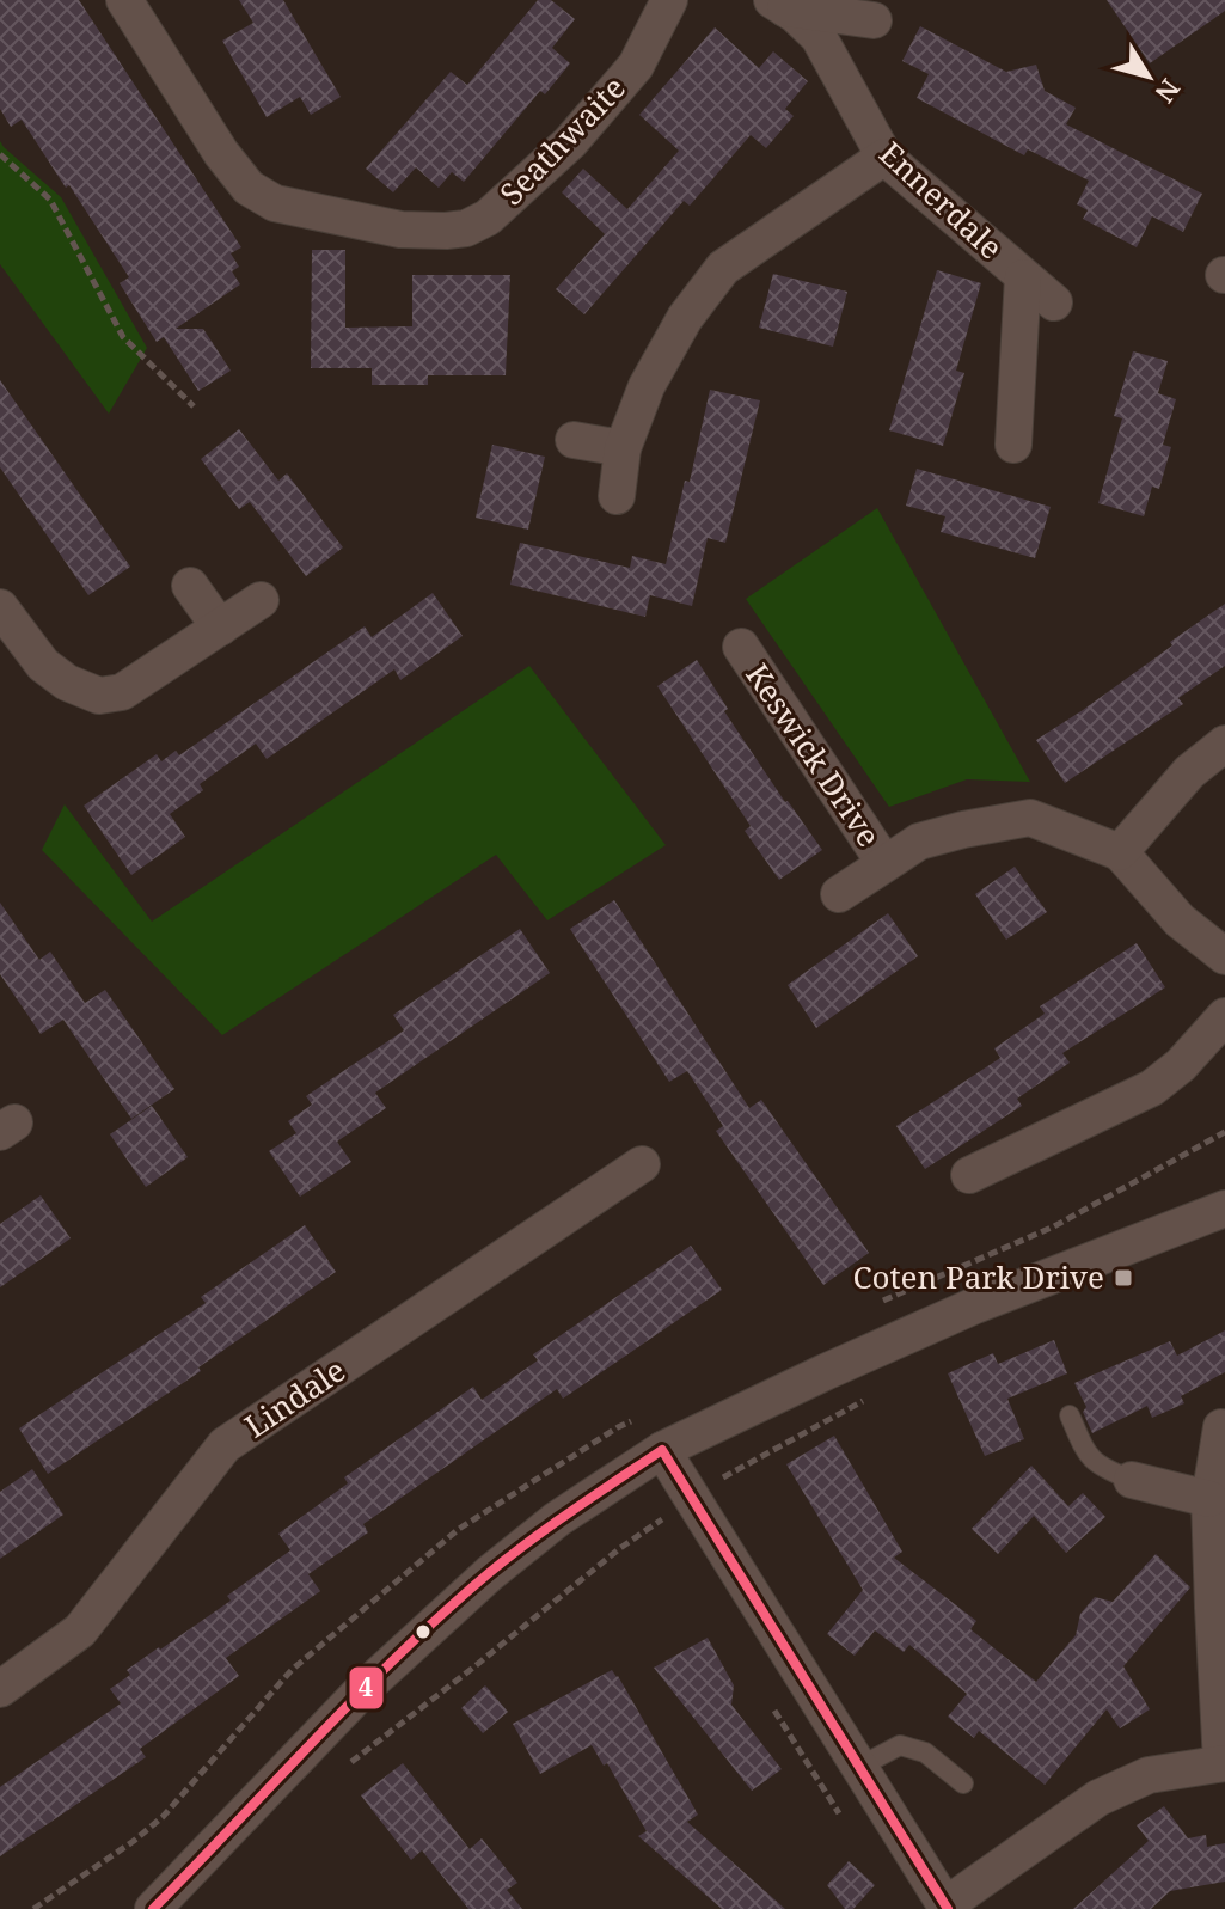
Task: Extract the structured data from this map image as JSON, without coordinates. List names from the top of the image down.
{
  "streets": {
    "street": [
      "Seathwaite",
      "Ennerdale",
      "Keswick Drive",
      "Lindale"
    ]
  },
  "places": {
    "transit": ["Coten Park Drive"]
  },
  "lines": ["transit line 4"],
  "north": "bottom right"
}
